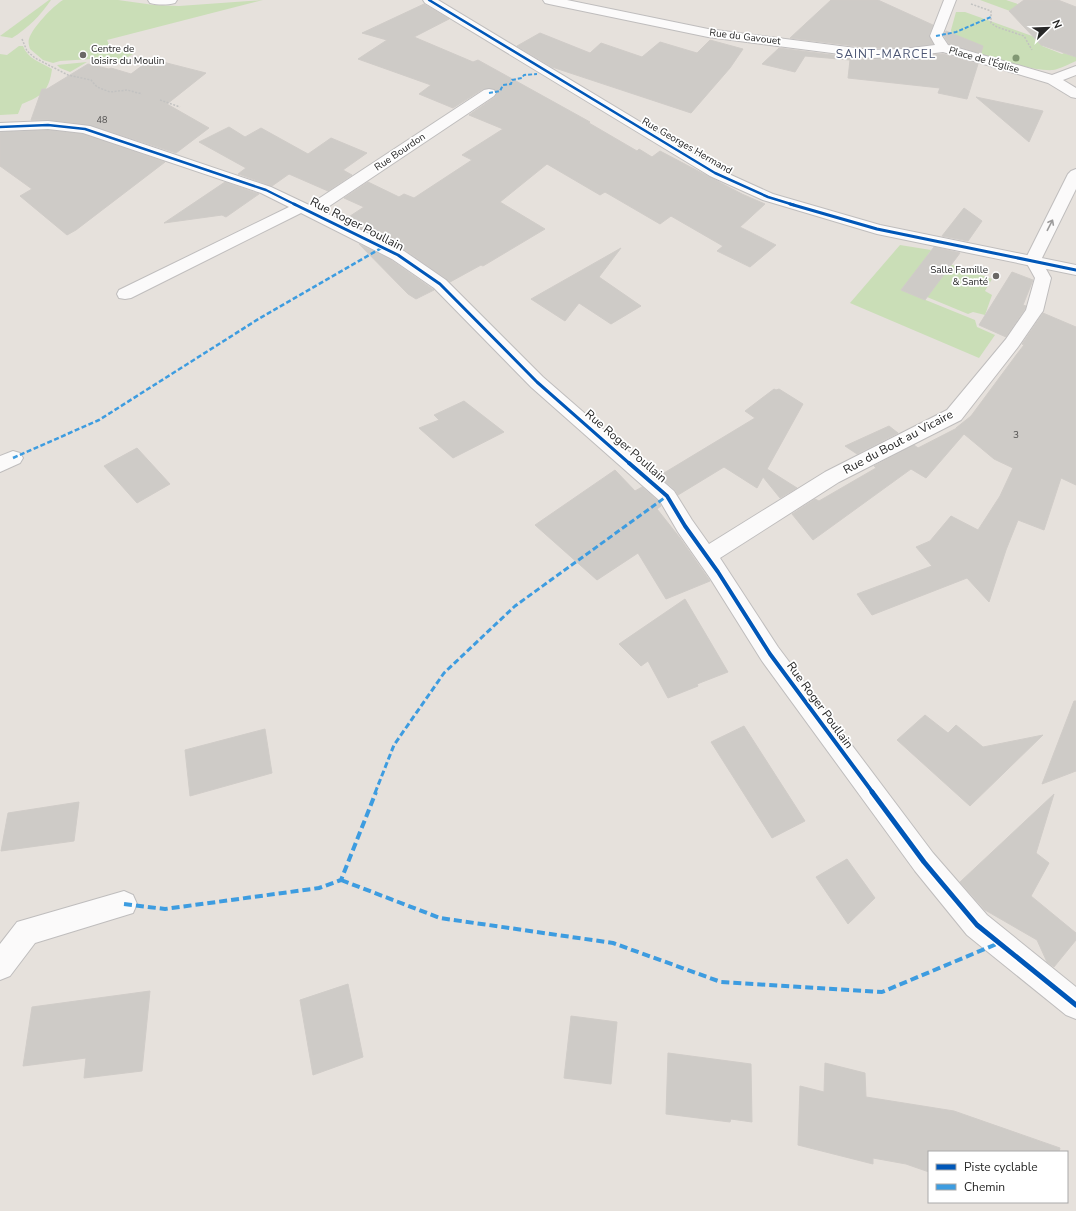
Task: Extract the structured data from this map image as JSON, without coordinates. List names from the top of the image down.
{
  "streets": {
    "street": [
      "Rue du Gavouet",
      "Place de l'Église",
      "Rue Georges Hermand",
      "Rue Bourdon",
      "Rue Roger Poullain",
      "Rue du Bout au Vicaire"
    ]
  },
  "crossings": [
    ["Rue du Gavouet", "Place de l'Église"],
    ["Rue Georges Hermand", "Rue du Bout au Vicaire"],
    ["Rue Bourdon", "Rue Roger Poullain"],
    ["Rue Roger Poullain", "Rue du Bout au Vicaire"]
  ],
  "districts": ["SAINT-MARCEL"],
  "places": ["Centre de loisirs du Moulin", "Salle Famille & Santé"],
  "house_numbers": ["48", "3"],
  "legend": ["Piste cyclable", "Chemin"],
  "north": "top right"
}
